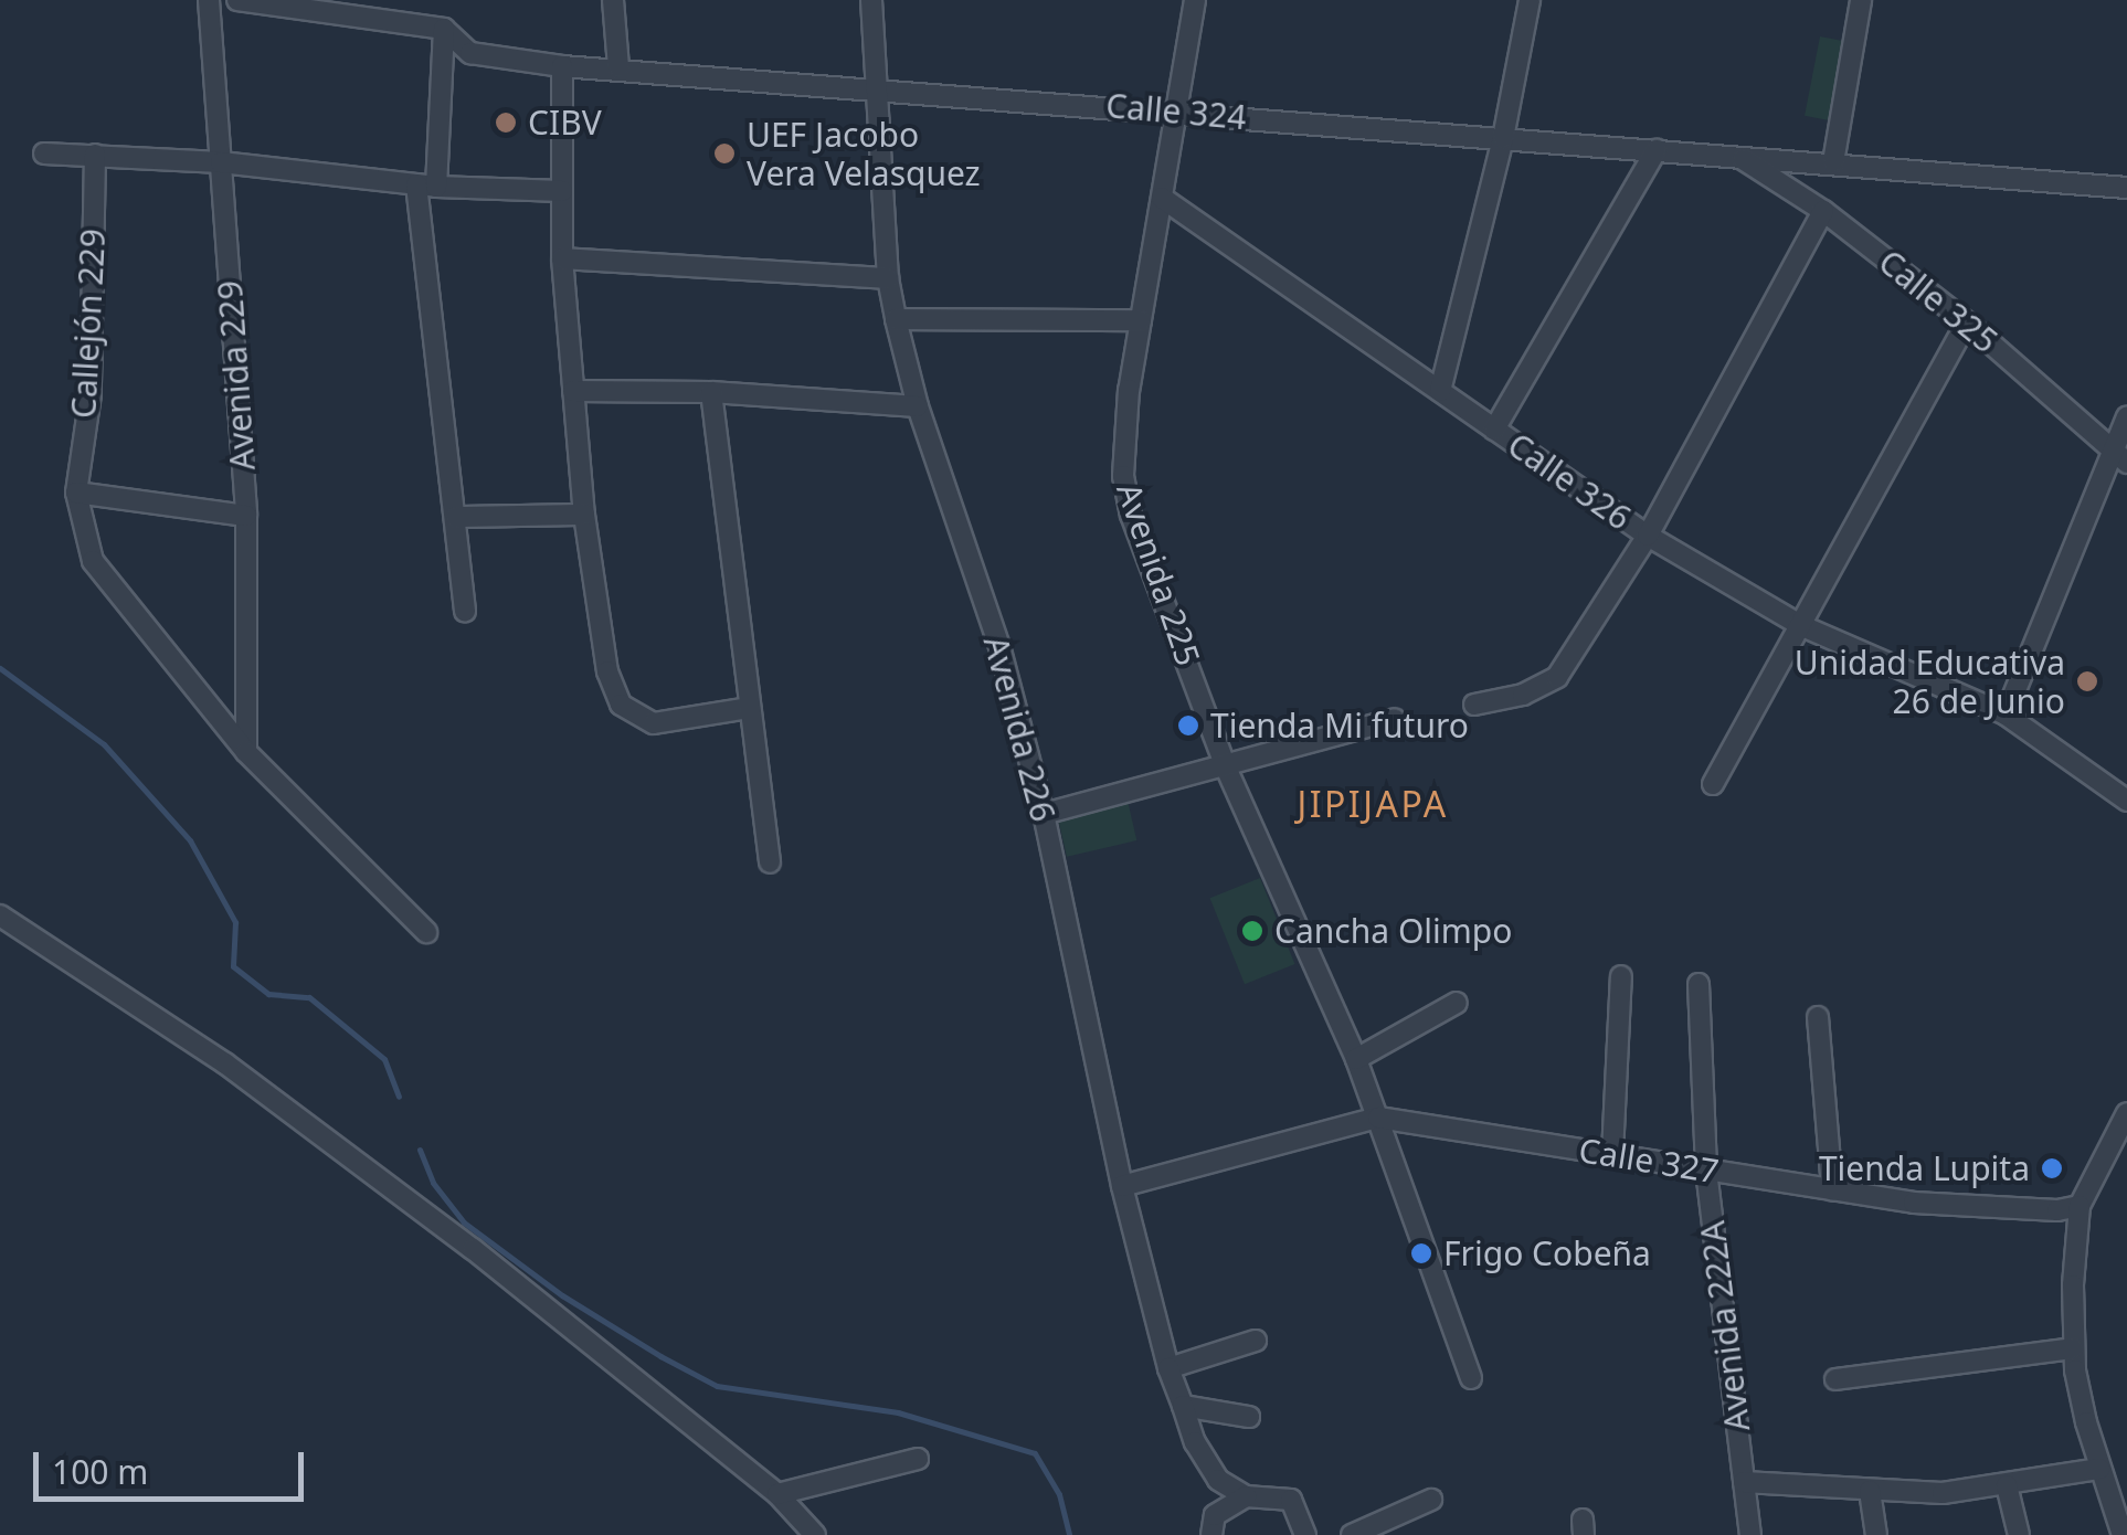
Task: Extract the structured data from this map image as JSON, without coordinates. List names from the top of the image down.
{
  "streets": {
    "street": [
      "Calle 324",
      "Calle 325",
      "Callejón 229",
      "Avenida 229",
      "Calle 326",
      "Avenida 225",
      "Avenida 226",
      "Calle 327",
      "Avenida 222A"
    ]
  },
  "crossings": [
    ["Calle 324", "Calle 325"],
    ["Calle 324", "Avenida 225"],
    ["Calle 324", "Avenida 226"],
    ["Calle 326", "Avenida 225"],
    ["Avenida 225", "Calle 327"],
    ["Avenida 226", "Calle 327"],
    ["Calle 327", "Avenida 222A"]
  ],
  "districts": ["JIPIJAPA"],
  "places": [
    "CIBV",
    "UEF Jacobo Vera Velasquez",
    "Unidad Educativa 26 de Junio",
    "Tienda Mi futuro",
    "Cancha Olimpo",
    "Tienda Lupita",
    "Frigo Cobeña"
  ],
  "scale_bar": "100 m"
}
